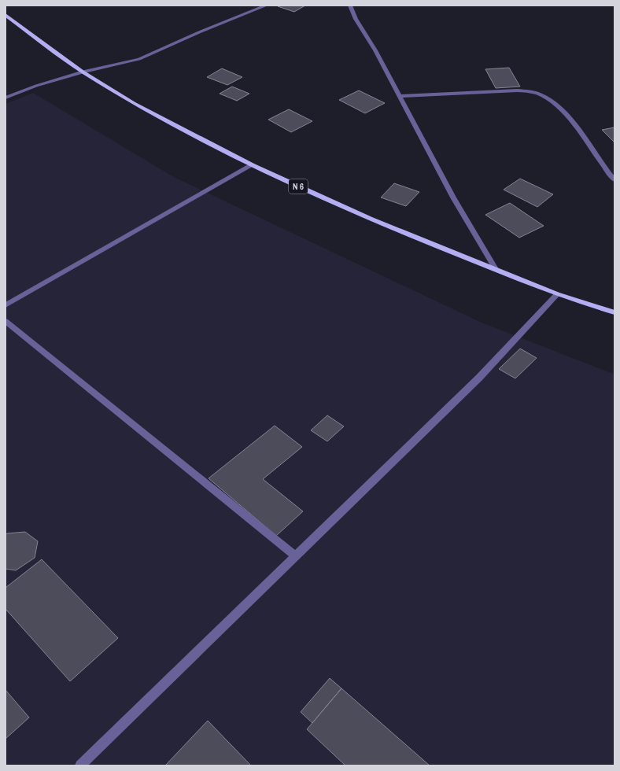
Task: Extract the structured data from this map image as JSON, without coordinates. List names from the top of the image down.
{
  "streets": {
    "main road": ["N 6"]
  }
}
